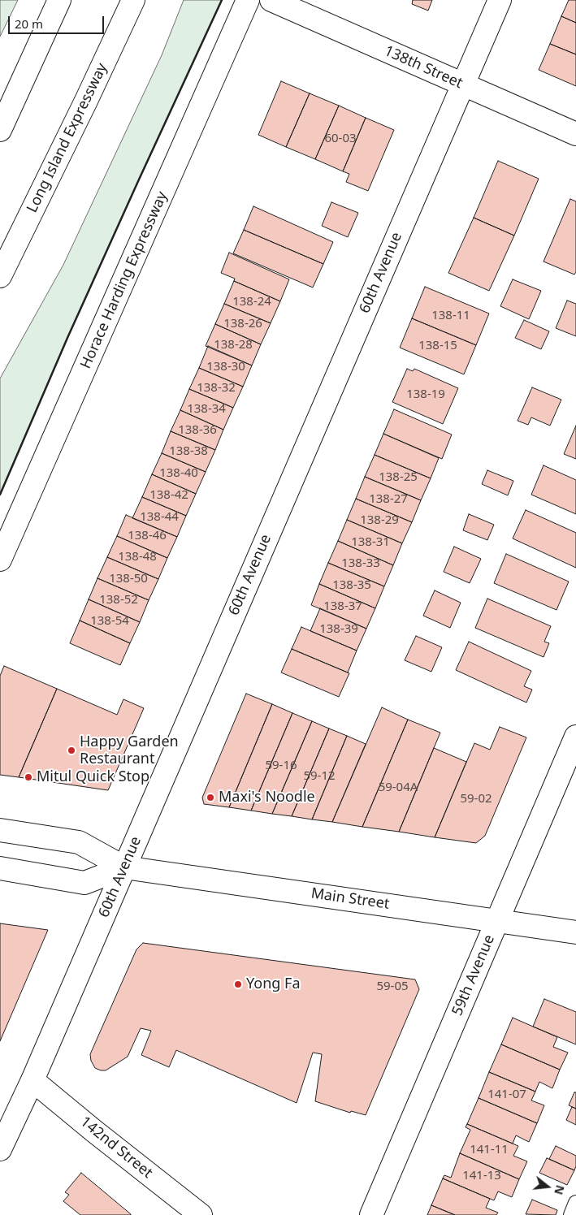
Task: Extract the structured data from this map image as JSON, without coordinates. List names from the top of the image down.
{
  "streets": {
    "main road": [
      "138th Street",
      "Long Island Expressway",
      "60th Avenue",
      "Horace Harding Expressway",
      "Main Street",
      "59th Avenue",
      "142nd Street"
    ]
  },
  "crossings": [
    ["138th Street", "60th Avenue"],
    ["60th Avenue", "Main Street"],
    ["60th Avenue", "142nd Street"],
    ["Main Street", "59th Avenue"]
  ],
  "places": [
    "Happy Garden Restaurant",
    "Mitul Quick Stop",
    "Maxi's Noodle",
    "Yong Fa"
  ],
  "house_numbers": [
    "60-03",
    "138-24",
    "138-11",
    "138-26",
    "138-28",
    "138-15",
    "138-30",
    "138-32",
    "138-19",
    "138-34",
    "138-36",
    "138-38",
    "138-40",
    "138-25",
    "138-42",
    "138-27",
    "138-44",
    "138-29",
    "138-46",
    "138-31",
    "138-48",
    "138-33",
    "138-50",
    "138-35",
    "138-52",
    "138-37",
    "138-54",
    "138-39",
    "59-16",
    "59-12",
    "59-04A",
    "59-02",
    "59-05",
    "141-07",
    "141-11",
    "141-13"
  ],
  "scale_bar": "20 m",
  "north": "right"
}
